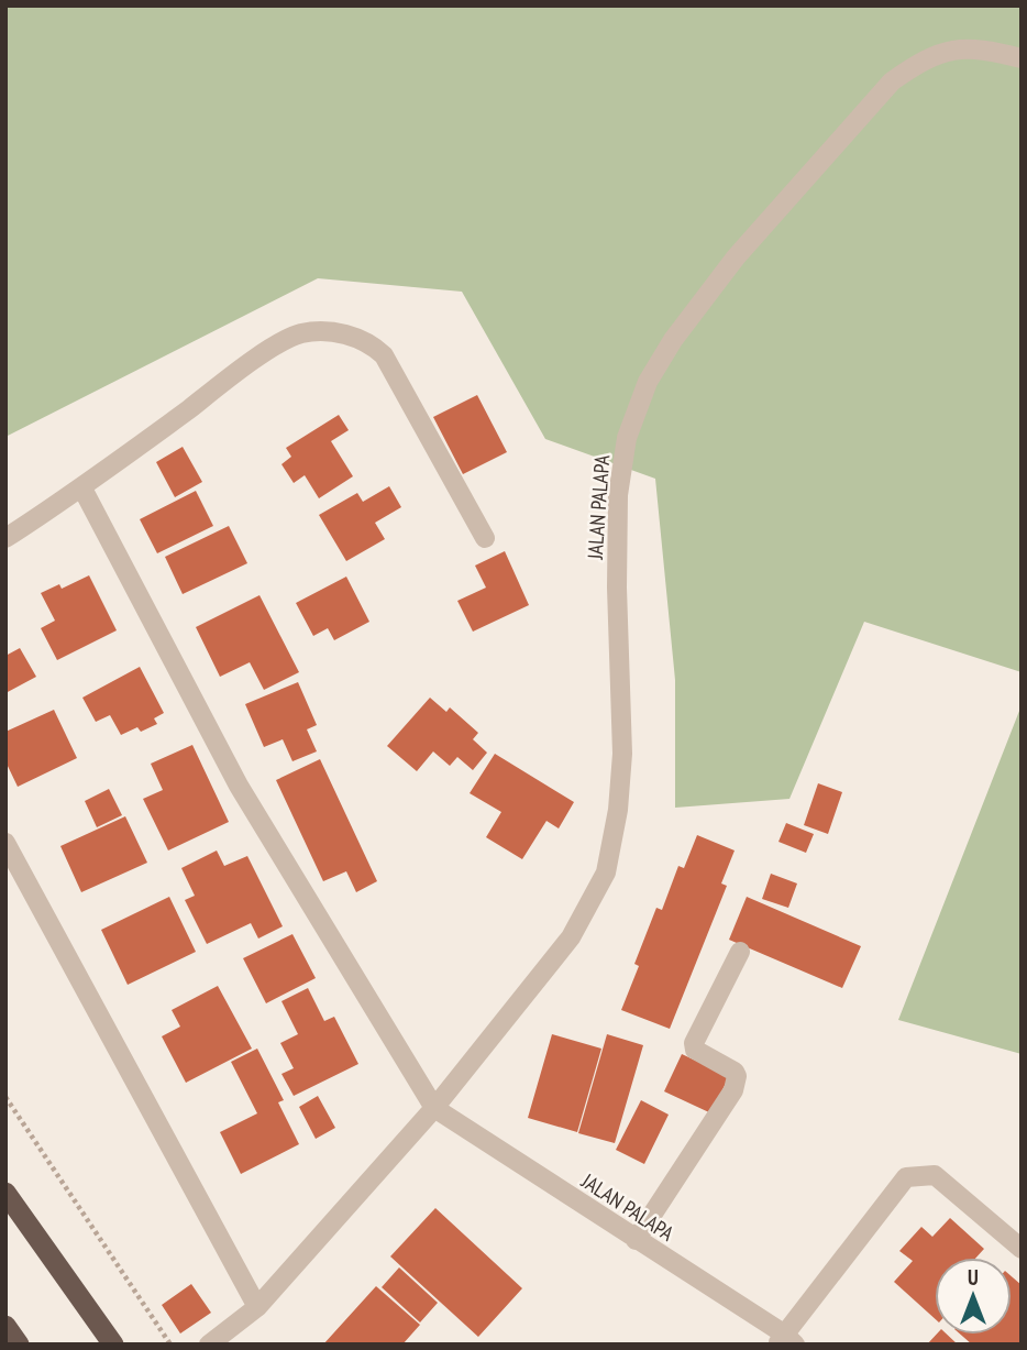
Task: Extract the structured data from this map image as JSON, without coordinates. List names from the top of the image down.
{
  "streets": {
    "street": ["JALAN PALAPA"]
  },
  "north": "top"
}
